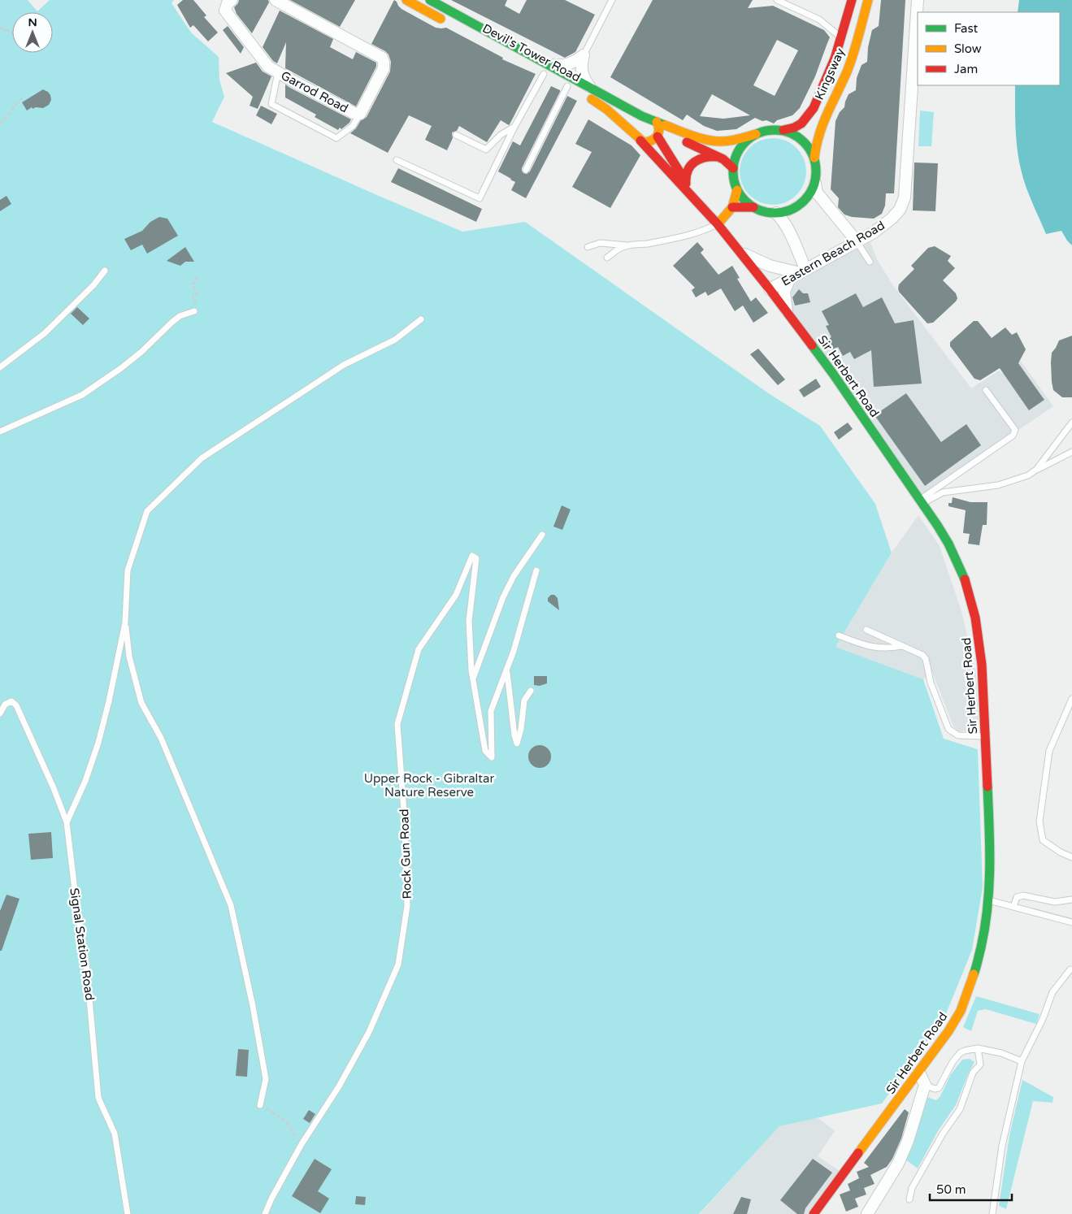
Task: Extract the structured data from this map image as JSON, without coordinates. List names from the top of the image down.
{
  "streets": {
    "main road": ["Devil's Tower Road", "Kingsway", "Sir Herbert Road"],
    "street": ["Garrod Road", "Eastern Beach Road"],
    "lane": ["Rock Gun Road", "Signal Station Road"]
  },
  "crossings": [
    ["Devil's Tower Road", "Kingsway"],
    ["Devil's Tower Road", "Sir Herbert Road"],
    ["Eastern Beach Road", "Sir Herbert Road"]
  ],
  "parks": ["Upper Rock - Gibraltar Nature Reserve"],
  "legend": ["Fast", "Slow", "Jam"],
  "scale_bar": "50 m",
  "north": "top"
}
